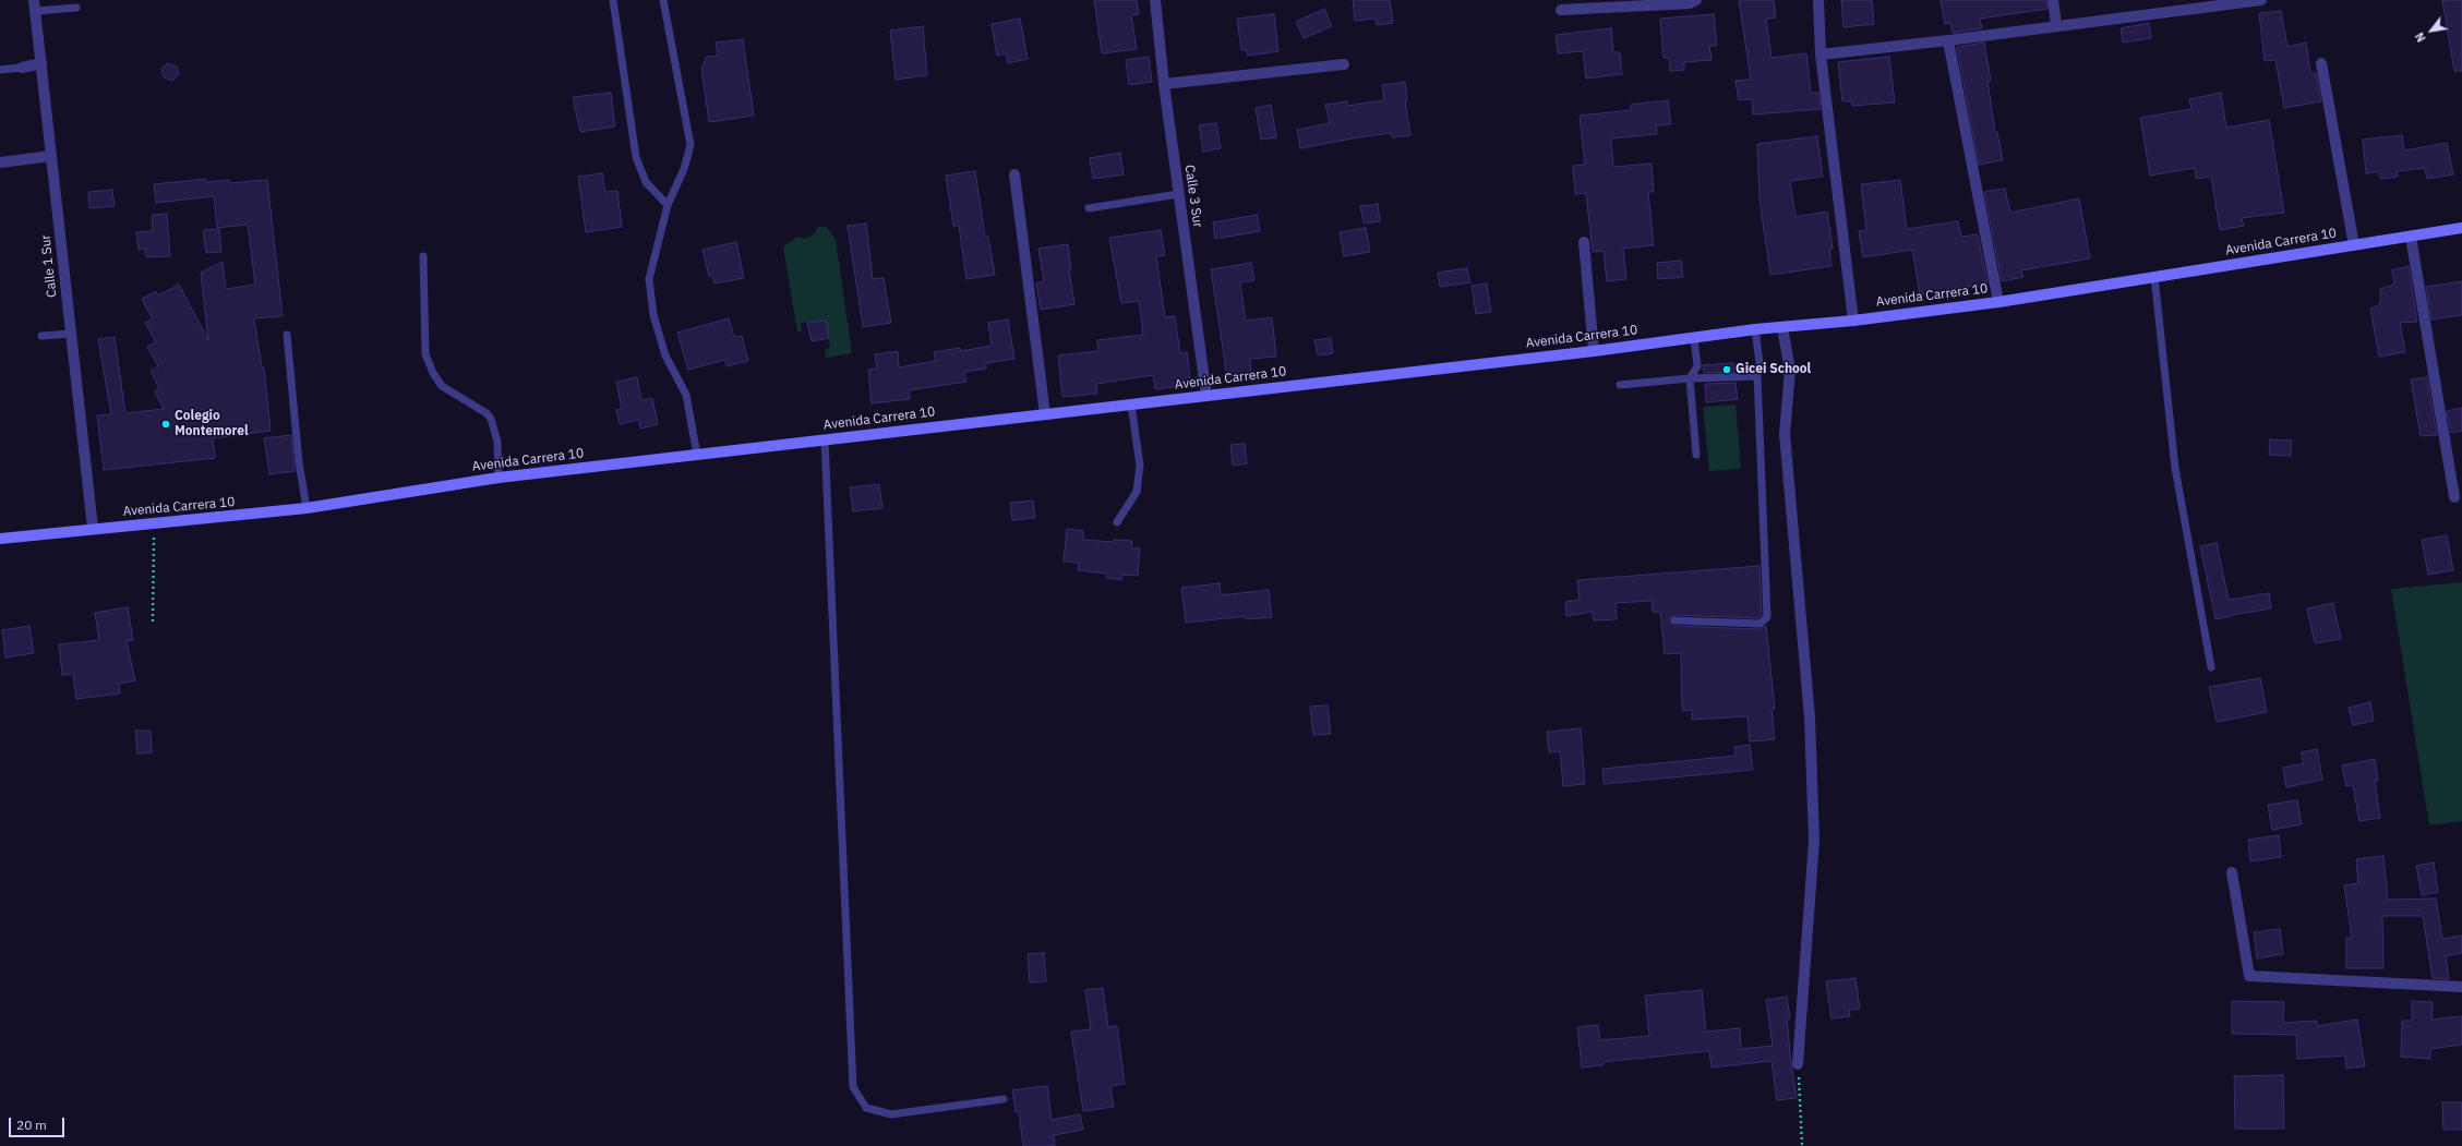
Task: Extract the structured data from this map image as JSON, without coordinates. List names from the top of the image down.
{
  "streets": {
    "street": ["Calle 3 Sur", "Avenida Carrera 10", "Calle 1 Sur"]
  },
  "crossings": [
    ["Calle 3 Sur", "Avenida Carrera 10"],
    ["Avenida Carrera 10", "Calle 1 Sur"]
  ],
  "places": ["Gicei School", "Colegio Montemorel"],
  "scale_bar": "20 m",
  "north": "bottom left"
}
